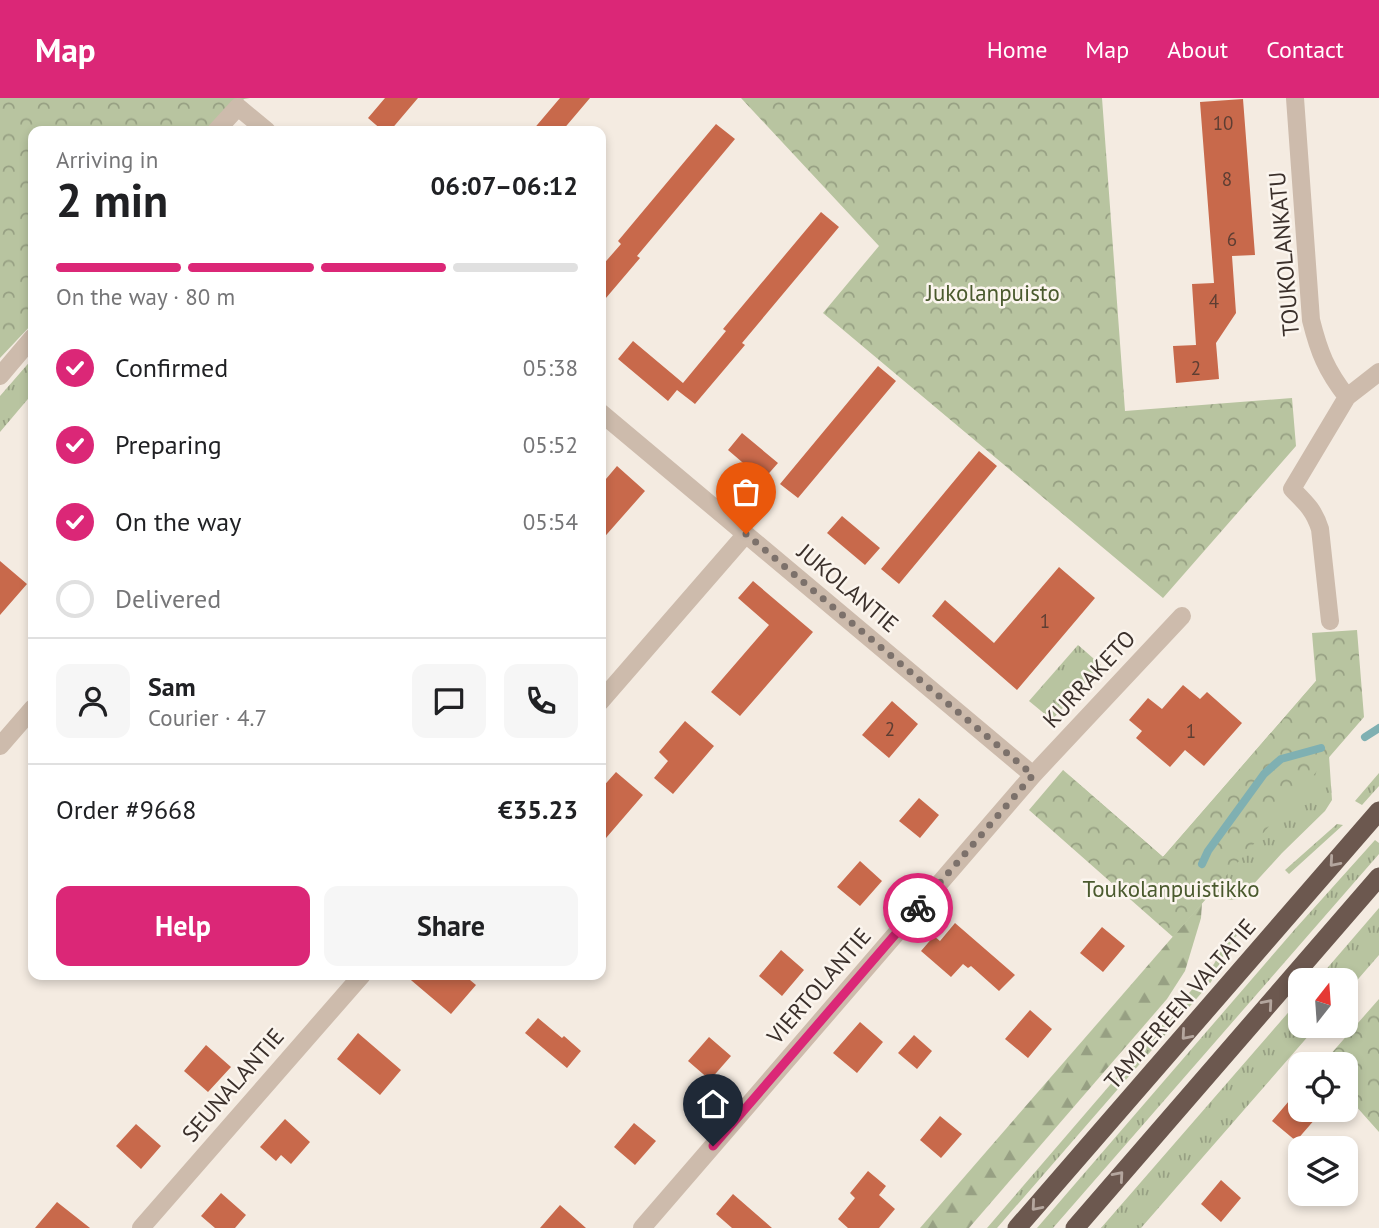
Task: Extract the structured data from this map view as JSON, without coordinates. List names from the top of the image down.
{
  "streets": {
    "highway": ["TAMPEREEN VALTATIE"],
    "street": [
      "TOUKOLANKATU",
      "JUKOLANTIE",
      "KURRAKETO",
      "VIERTOLANTIE",
      "SEUNALANTIE"
    ]
  },
  "crossings": [
    ["JUKOLANTIE", "KURRAKETO"],
    ["JUKOLANTIE", "VIERTOLANTIE"],
    ["KURRAKETO", "VIERTOLANTIE"]
  ],
  "parks": ["Jukolanpuisto", "Toukolanpuistikko"],
  "house_numbers": [
    "10",
    "8",
    "6",
    "4",
    "2",
    "1",
    "2",
    "1"
  ],
  "north": "top",
  "page": {
    "header": "Map",
    "nav": [
      "Home",
      "Map",
      "About",
      "Contact"
    ],
    "heading": ["2 min", "Arriving in", "06:07–06:12"],
    "panel": [
      "Sam",
      "Courier · 4.7",
      "Order #9668",
      "€35.23"
    ],
    "bar": "On the way · 80 m",
    "list": [
      ["Confirmed", "05:38"],
      ["Preparing", "05:52"],
      ["On the way", "05:54"],
      "Delivered"
    ],
    "buttons": ["Help", "Share"]
  }
}
